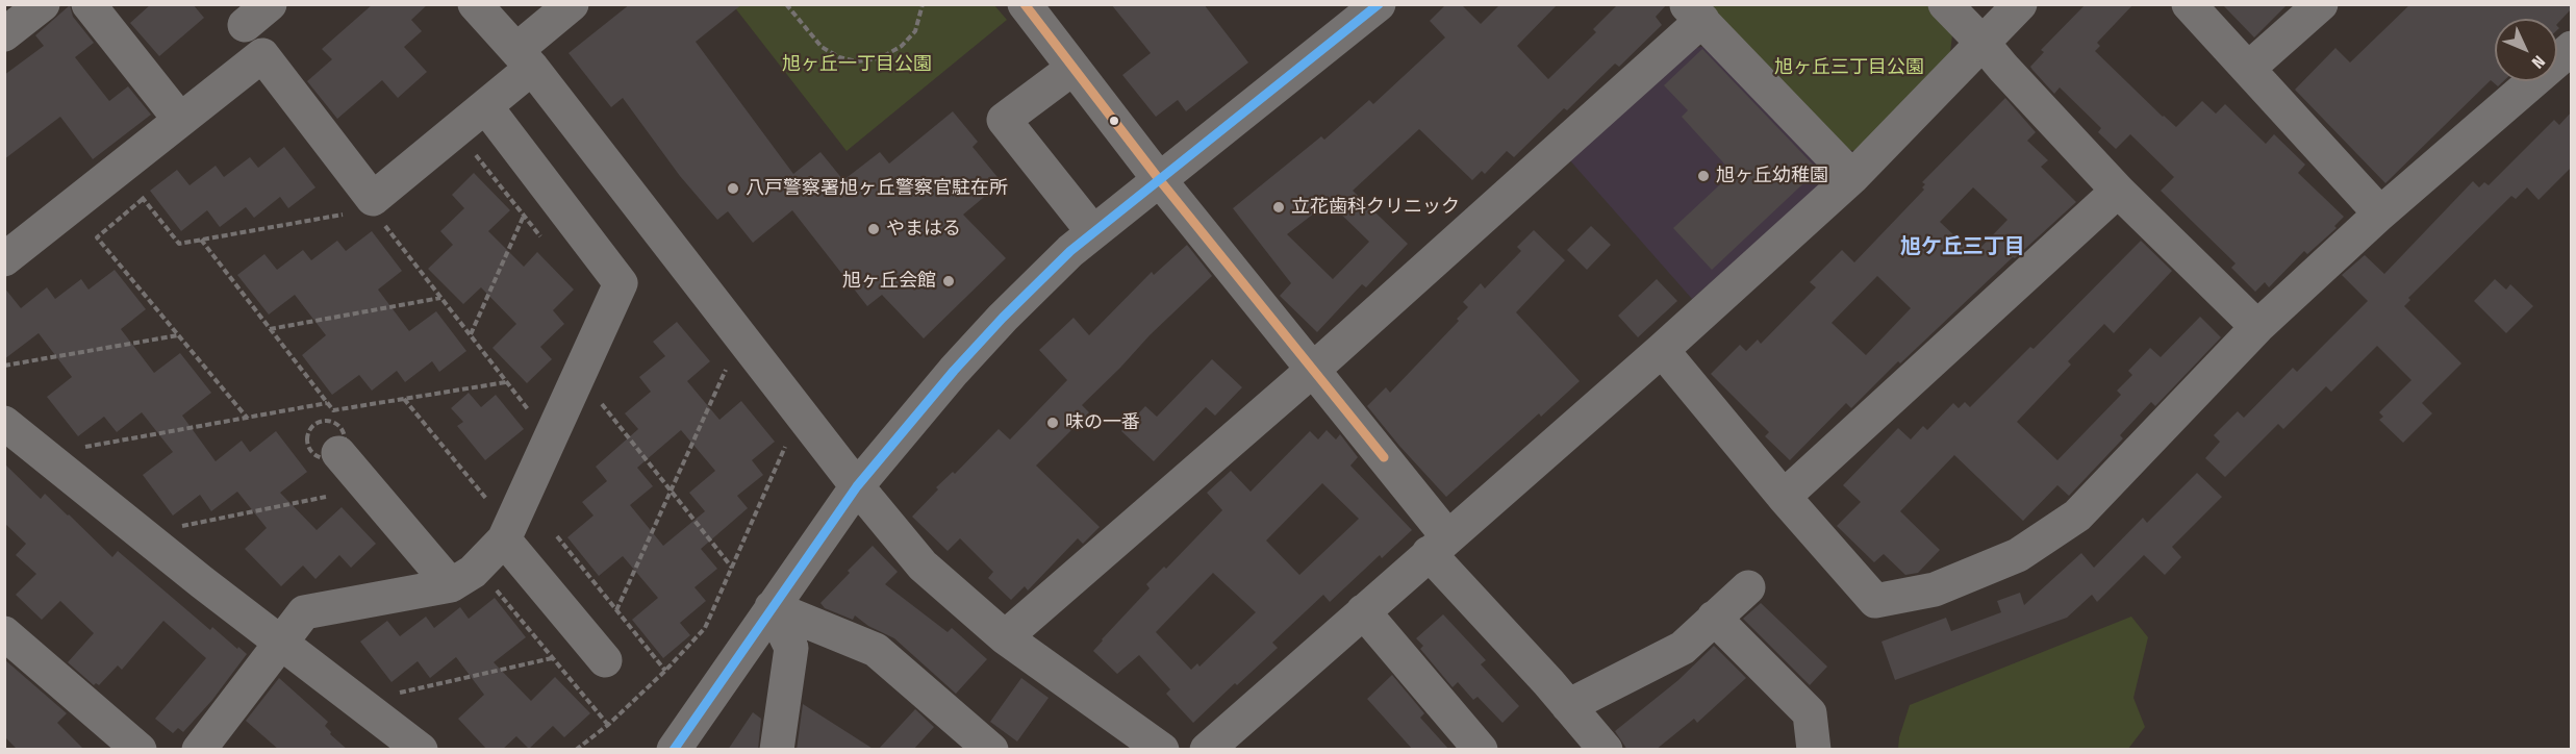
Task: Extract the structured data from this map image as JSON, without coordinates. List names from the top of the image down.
{
  "districts": ["旭ケ丘三丁目"],
  "parks": ["旭ヶ丘一丁目公園", "旭ヶ丘三丁目公園"],
  "places": [
    "旭ヶ丘幼稚園",
    "八戸警察署旭ヶ丘警察官駐在所",
    "立花歯科クリニック",
    "やまはる",
    "旭ヶ丘会館",
    "味の一番"
  ],
  "north": "bottom right"
}
